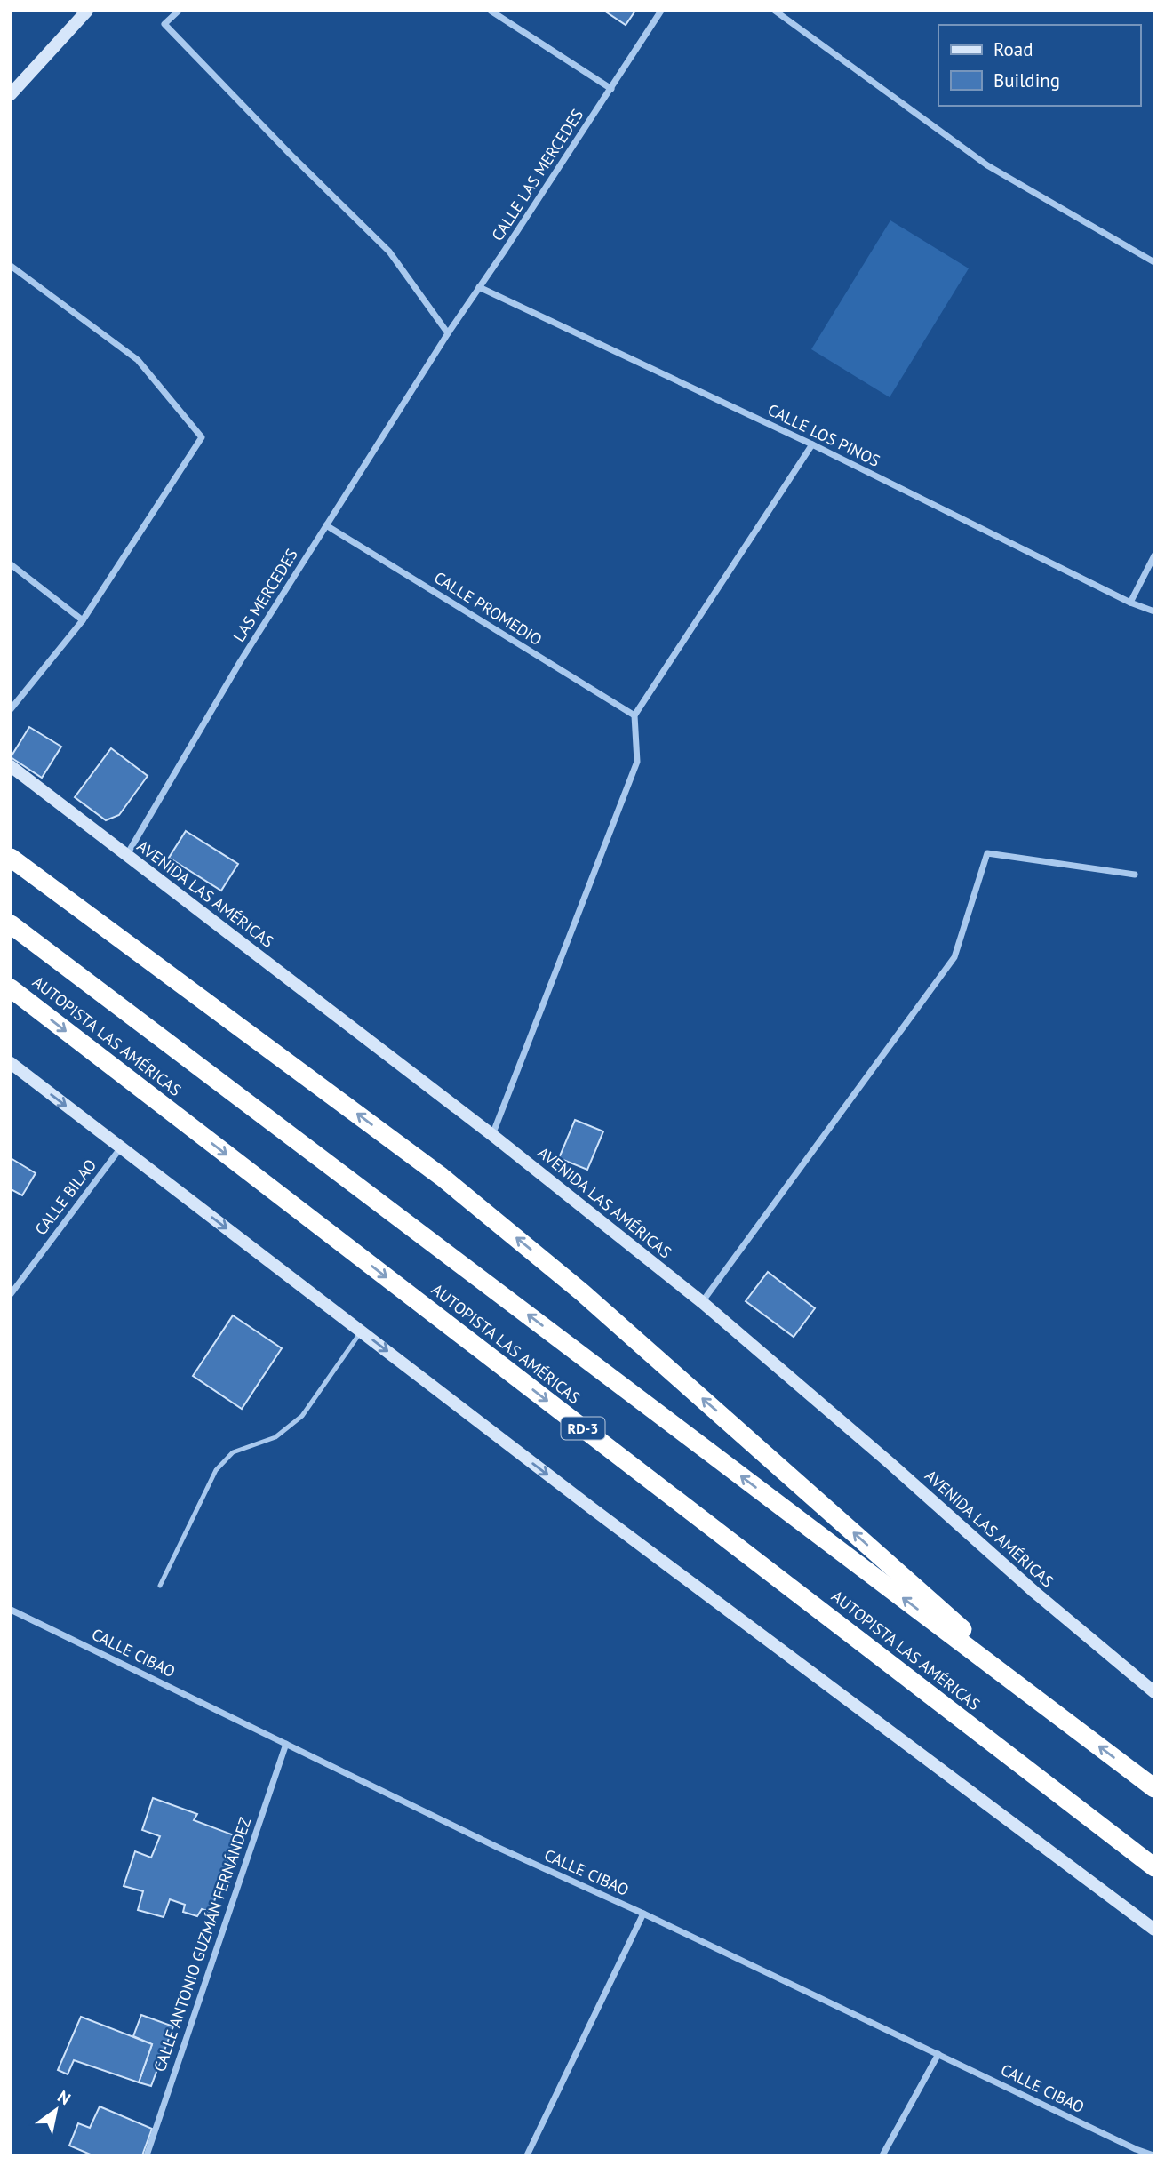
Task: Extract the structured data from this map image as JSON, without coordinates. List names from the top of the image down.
{
  "streets": {
    "highway": ["AUTOPISTA LAS AMÉRICAS", "RD-3"],
    "street": [
      "CALLE LAS MERCEDES",
      "CALLE LOS PINOS",
      "LAS MERCEDES",
      "CALLE PROMEDIO",
      "AVENIDA LAS AMÉRICAS",
      "CALLE BILAO",
      "CALLE CIBAO",
      "CALLE ANTONIO GUZMÁN FERNÁNDEZ"
    ]
  },
  "crossings": [
    ["CALLE LAS MERCEDES", "CALLE LOS PINOS"],
    ["CALLE LAS MERCEDES", "LAS MERCEDES"],
    ["LAS MERCEDES", "CALLE PROMEDIO"],
    ["LAS MERCEDES", "AVENIDA LAS AMÉRICAS"],
    ["CALLE CIBAO", "CALLE ANTONIO GUZMÁN FERNÁNDEZ"]
  ],
  "legend": ["Road", "Building"],
  "north": "top right"
}
